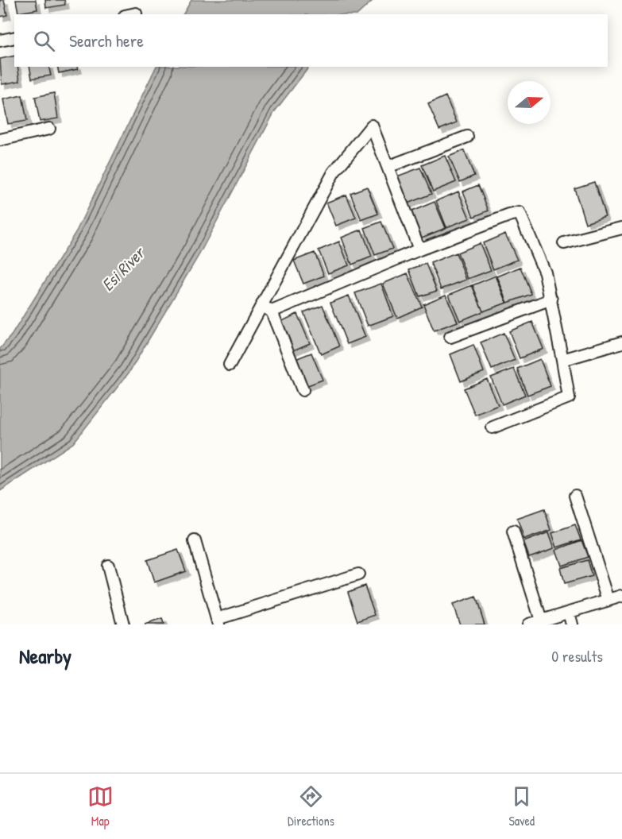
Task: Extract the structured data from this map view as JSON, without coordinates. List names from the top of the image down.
{
  "water": ["Esi River"],
  "north": "right",
  "page": {
    "search": "Search here",
    "heading": ["Nearby", "0 results"],
    "nav": ["Map", "Directions", "Saved"]
  }
}
